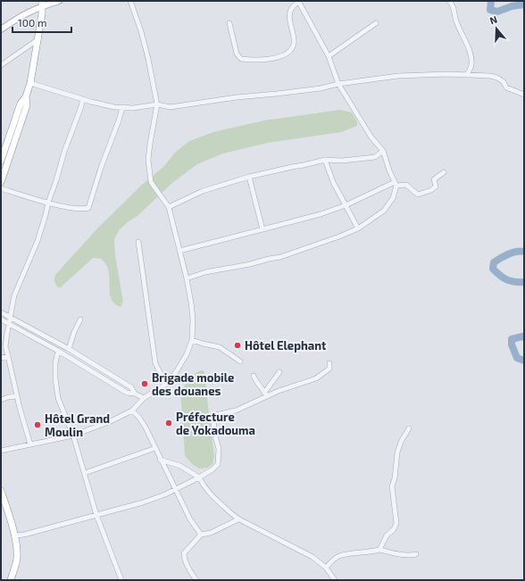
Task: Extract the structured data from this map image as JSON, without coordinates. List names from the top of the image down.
{
  "places": [
    "Hôtel Elephant",
    "Brigade mobile des douanes",
    "Préfecture de Yokadouma",
    "Hôtel Grand Moulin"
  ],
  "scale_bar": "100 m",
  "north": "top"
}
